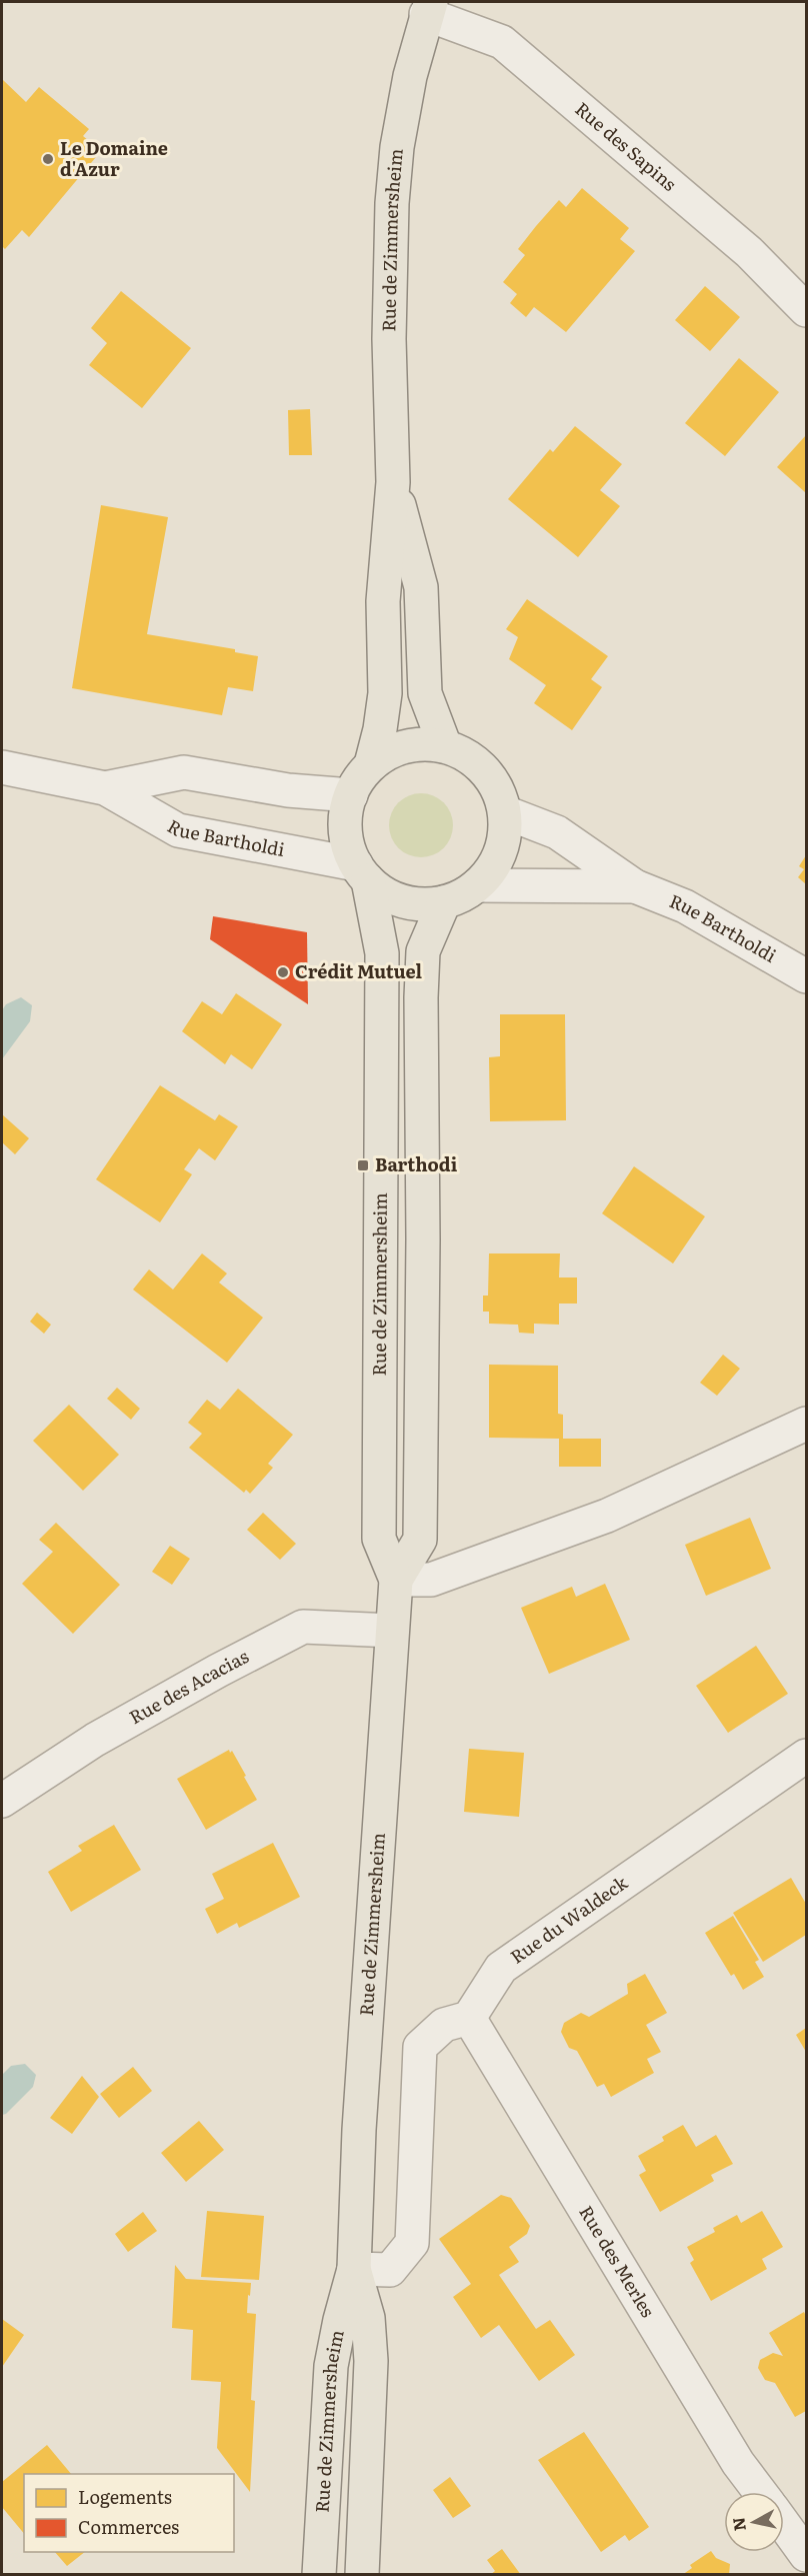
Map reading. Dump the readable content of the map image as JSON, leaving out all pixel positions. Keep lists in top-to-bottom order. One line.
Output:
{"streets":{"main road":["Rue de Zimmersheim"],"street":["Rue des Sapins","Rue Bartholdi","Rue des Acacias","Rue du Waldeck","Rue des Merles"]},"crossings":[["Rue des Sapins","Rue de Zimmersheim"],["Rue de Zimmersheim","Rue Bartholdi"],["Rue de Zimmersheim","Rue des Acacias"],["Rue du Waldeck","Rue des Merles"]],"places":{"other":["Le Domaine d'Azur","Crédit Mutuel"],"transit":["Barthodi"]},"legend":["Logements","Commerces"],"north":"left"}
